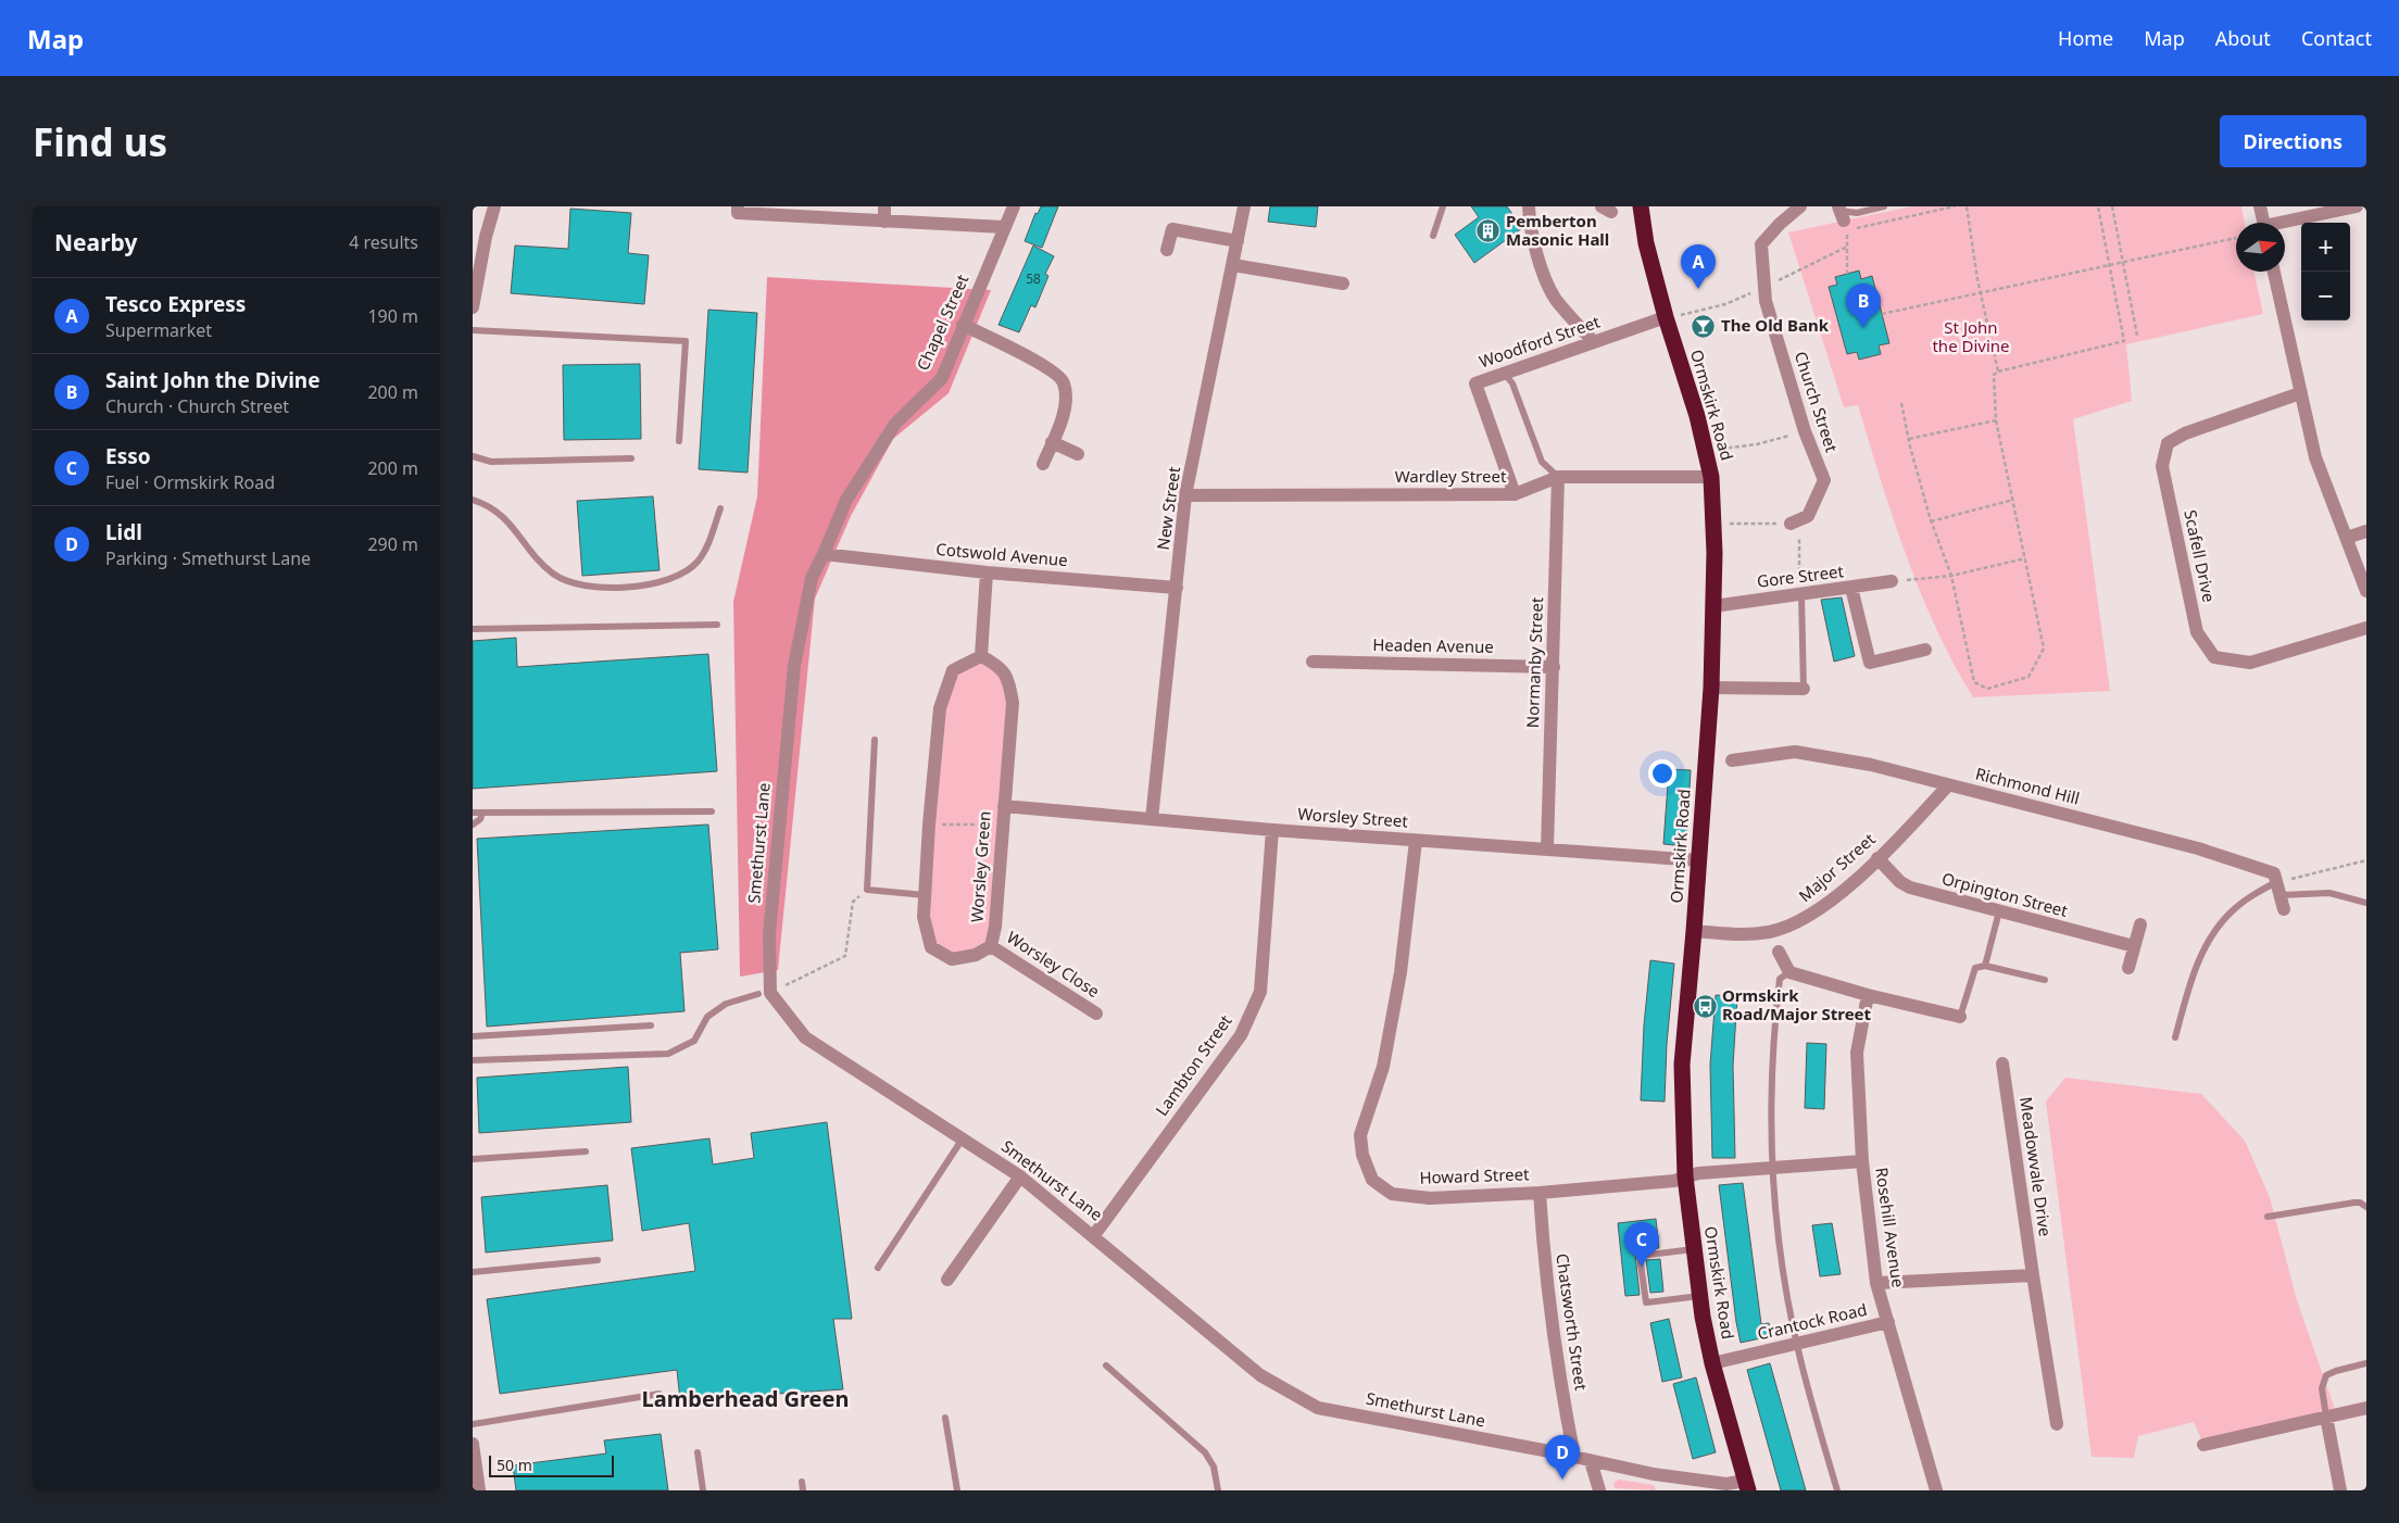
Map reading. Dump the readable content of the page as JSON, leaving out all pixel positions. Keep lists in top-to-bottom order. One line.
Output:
{"streets":{"highway":["Ormskirk Road"],"street":["Chapel Street","Woodford Street","Church Street","Wardley Street","New Street","Cotswold Avenue","Scafell Drive","Gore Street","Headen Avenue","Normanby Street","Richmond Hill","Worsley Street","Smethurst Lane","Worsley Green","Major Street","Orpington Street","Worsley Close","Lambton Street","Meadowvale Drive","Howard Street","Rosehill Avenue","Chatsworth Street","Crantock Road"]},"crossings":[["Chapel Street","Cotswold Avenue"],["Chapel Street","Smethurst Lane"],["Woodford Street","Ormskirk Road"],["Woodford Street","Wardley Street"],["Ormskirk Road","Wardley Street"],["Ormskirk Road","Gore Street"],["Ormskirk Road","Worsley Street"],["Ormskirk Road","Smethurst Lane"],["Ormskirk Road","Major Street"],["Ormskirk Road","Howard Street"],["Ormskirk Road","Crantock Road"],["Wardley Street","New Street"],["Wardley Street","Normanby Street"],["New Street","Cotswold Avenue"],["New Street","Worsley Street"],["Cotswold Avenue","Smethurst Lane"],["Headen Avenue","Normanby Street"],["Normanby Street","Worsley Street"],["Richmond Hill","Major Street"],["Worsley Street","Worsley Green"],["Worsley Street","Lambton Street"],["Worsley Street","Howard Street"],["Smethurst Lane","Lambton Street"],["Smethurst Lane","Chatsworth Street"],["Worsley Green","Worsley Close"],["Major Street","Orpington Street"],["Howard Street","Rosehill Avenue"],["Howard Street","Chatsworth Street"],["Rosehill Avenue","Crantock Road"]],"districts":["Lamberhead Green"],"parks":["St John the Divine"],"places":{"building":["Pemberton Masonic Hall"],"bar":["The Old Bank"],"bus stop":["Ormskirk Road/Major Street"]},"house_numbers":["58"],"scale_bar":"50 m","north":"right","page":{"header":"Map","nav":["Home","Map","About","Contact"],"buttons":"Directions","title":"Find us","heading":["Nearby","4 results"],"map_buttons":["+","−"],"pins":["A","B","C","D"],"list":[{"mark":"A","name":"Tesco Express","note":"Supermarket","value":"190 m"},{"mark":"B","name":"Saint John the Divine","note":"Church · Church Street","value":"200 m"},{"mark":"C","name":"Esso","note":"Fuel · Ormskirk Road","value":"200 m"},{"mark":"D","name":"Lidl","note":"Parking · Smethurst Lane","value":"290 m"}],"scale":"50 m"}}
